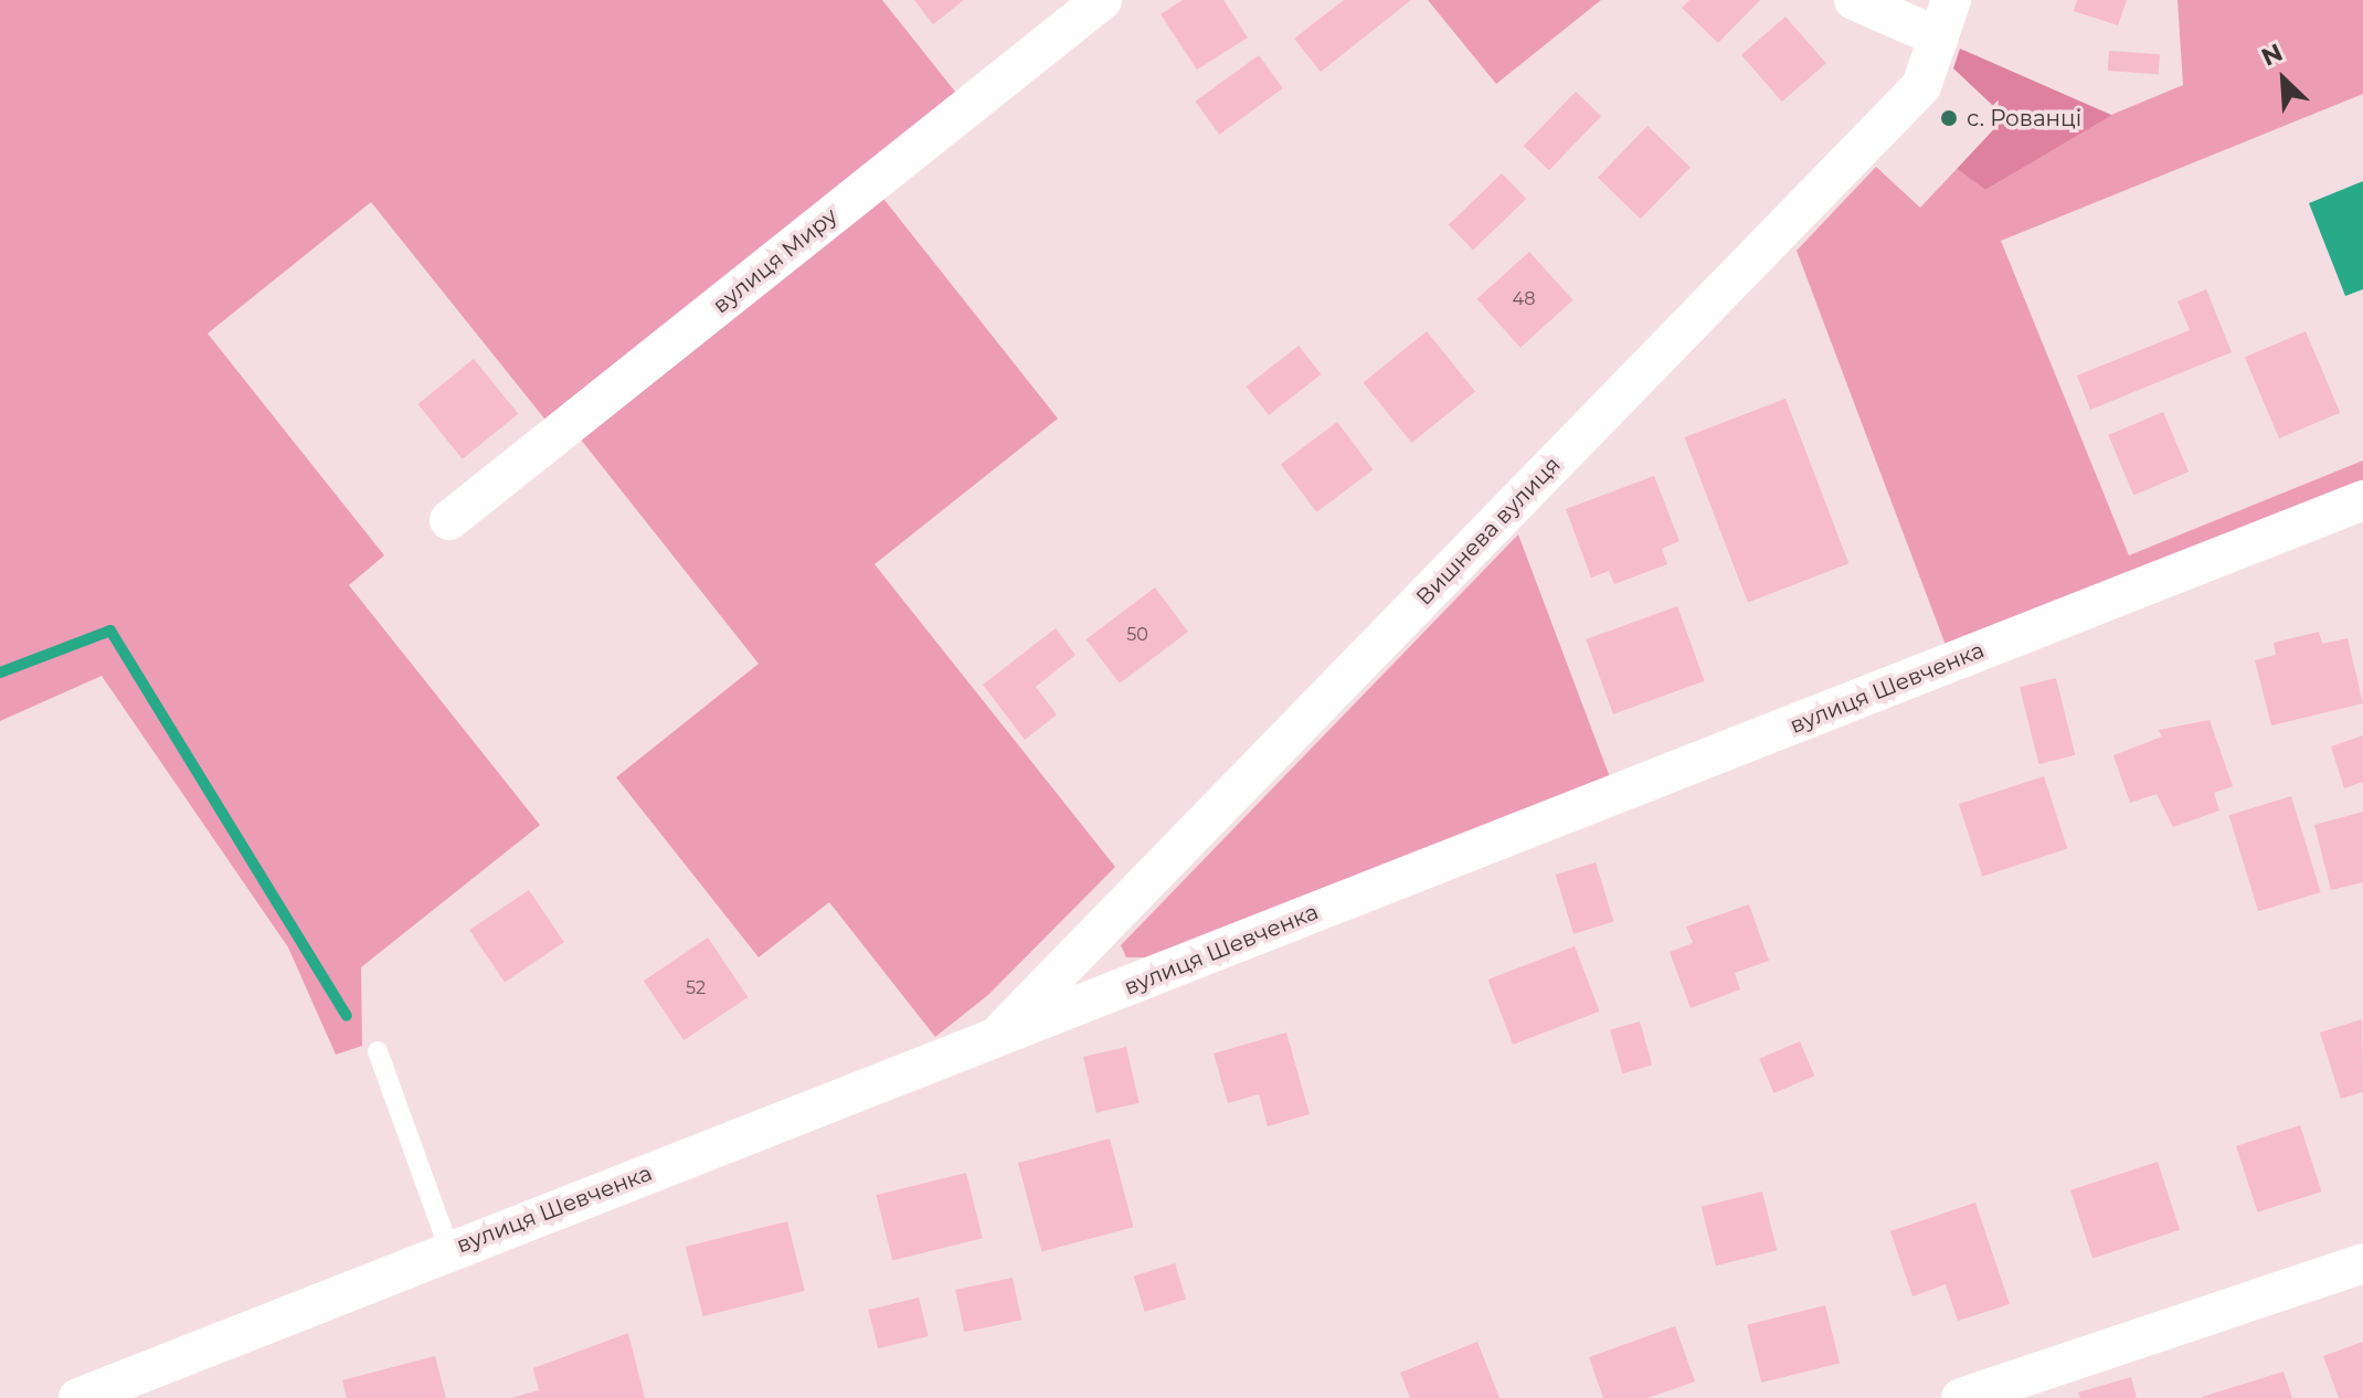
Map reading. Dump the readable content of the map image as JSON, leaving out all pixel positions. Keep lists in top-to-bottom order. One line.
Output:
{"streets":{"street":["вулиця Миру","Вишнева вулиця","вулиця Шевченка"]},"crossings":[["Вишнева вулиця","вулиця Шевченка"]],"places":["с. Рованці"],"house_numbers":["48","50","52"],"north":"top left"}
